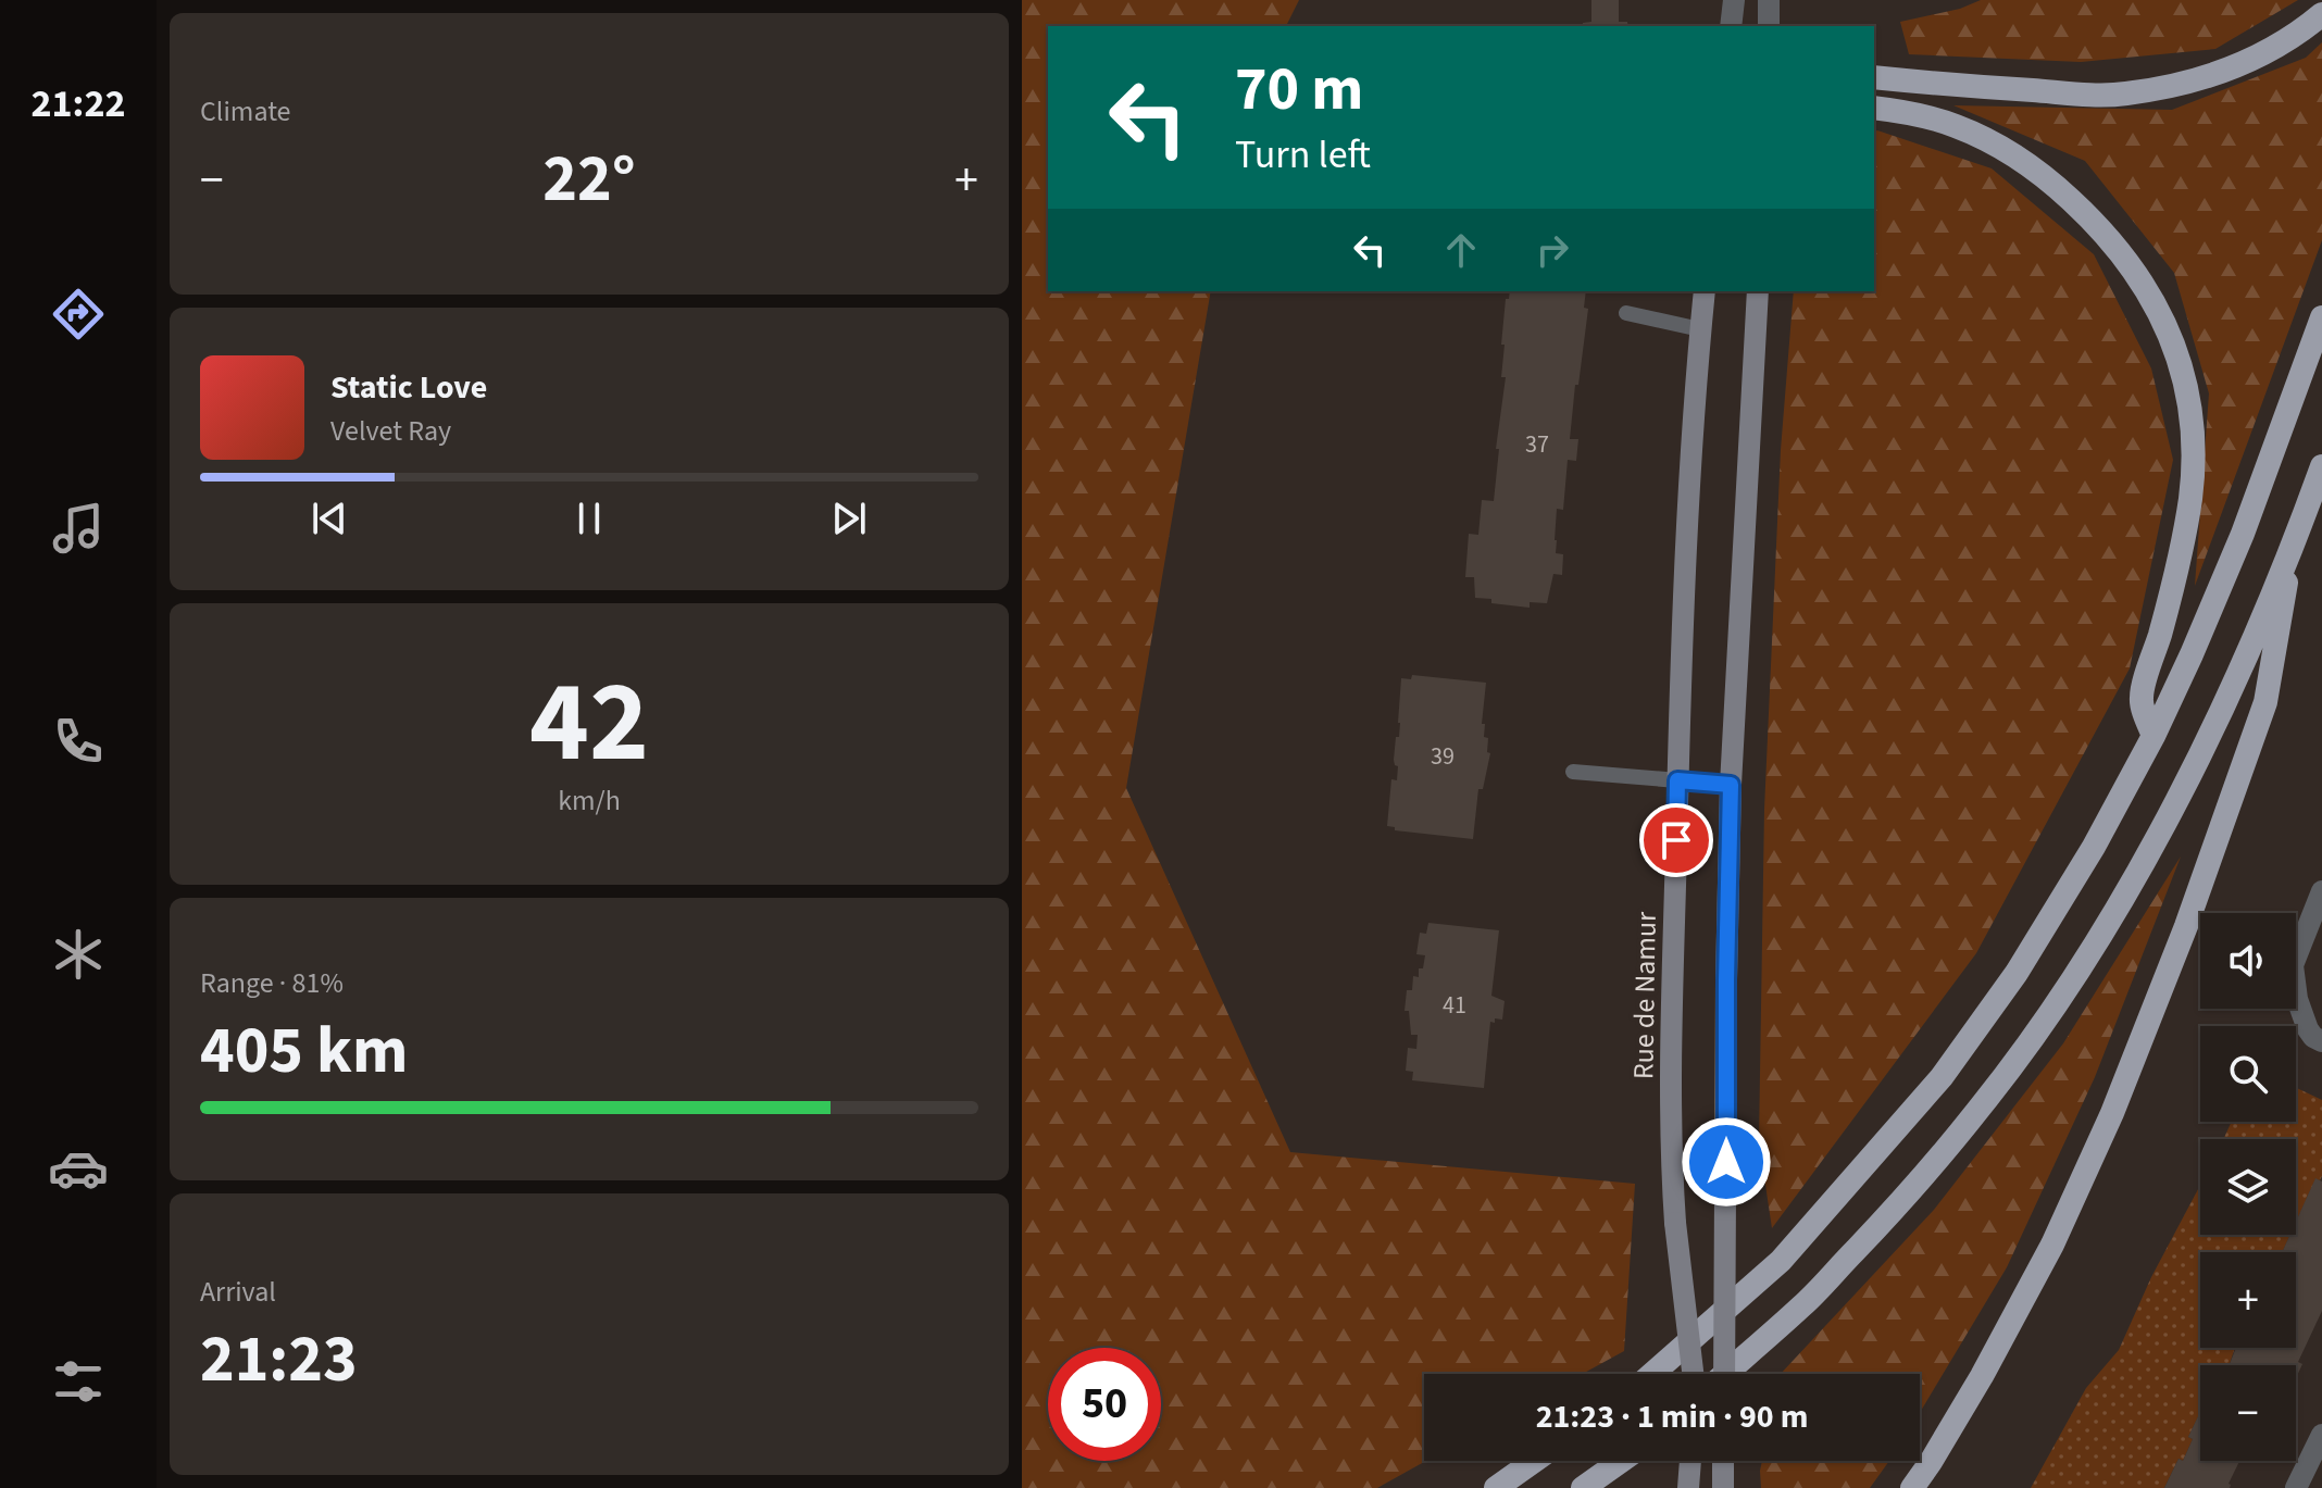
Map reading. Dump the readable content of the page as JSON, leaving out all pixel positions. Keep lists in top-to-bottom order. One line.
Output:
{"streets":{"main road":["Rue de Namur"]},"house_numbers":["37","39","41"],"page":{"tabs":"21:22","tile":["Climate",["42","km/h"],["Range · 81%","405 km"],["Arrival","21:23"]],"turn":["70 m","Turn left"],"heat":["−","22°","+"],"song":["Static Love","Velvet Ray"],"map_buttons":["+","−"],"limit":"50","trip":"21:23 · 1 min · 90 m"}}
